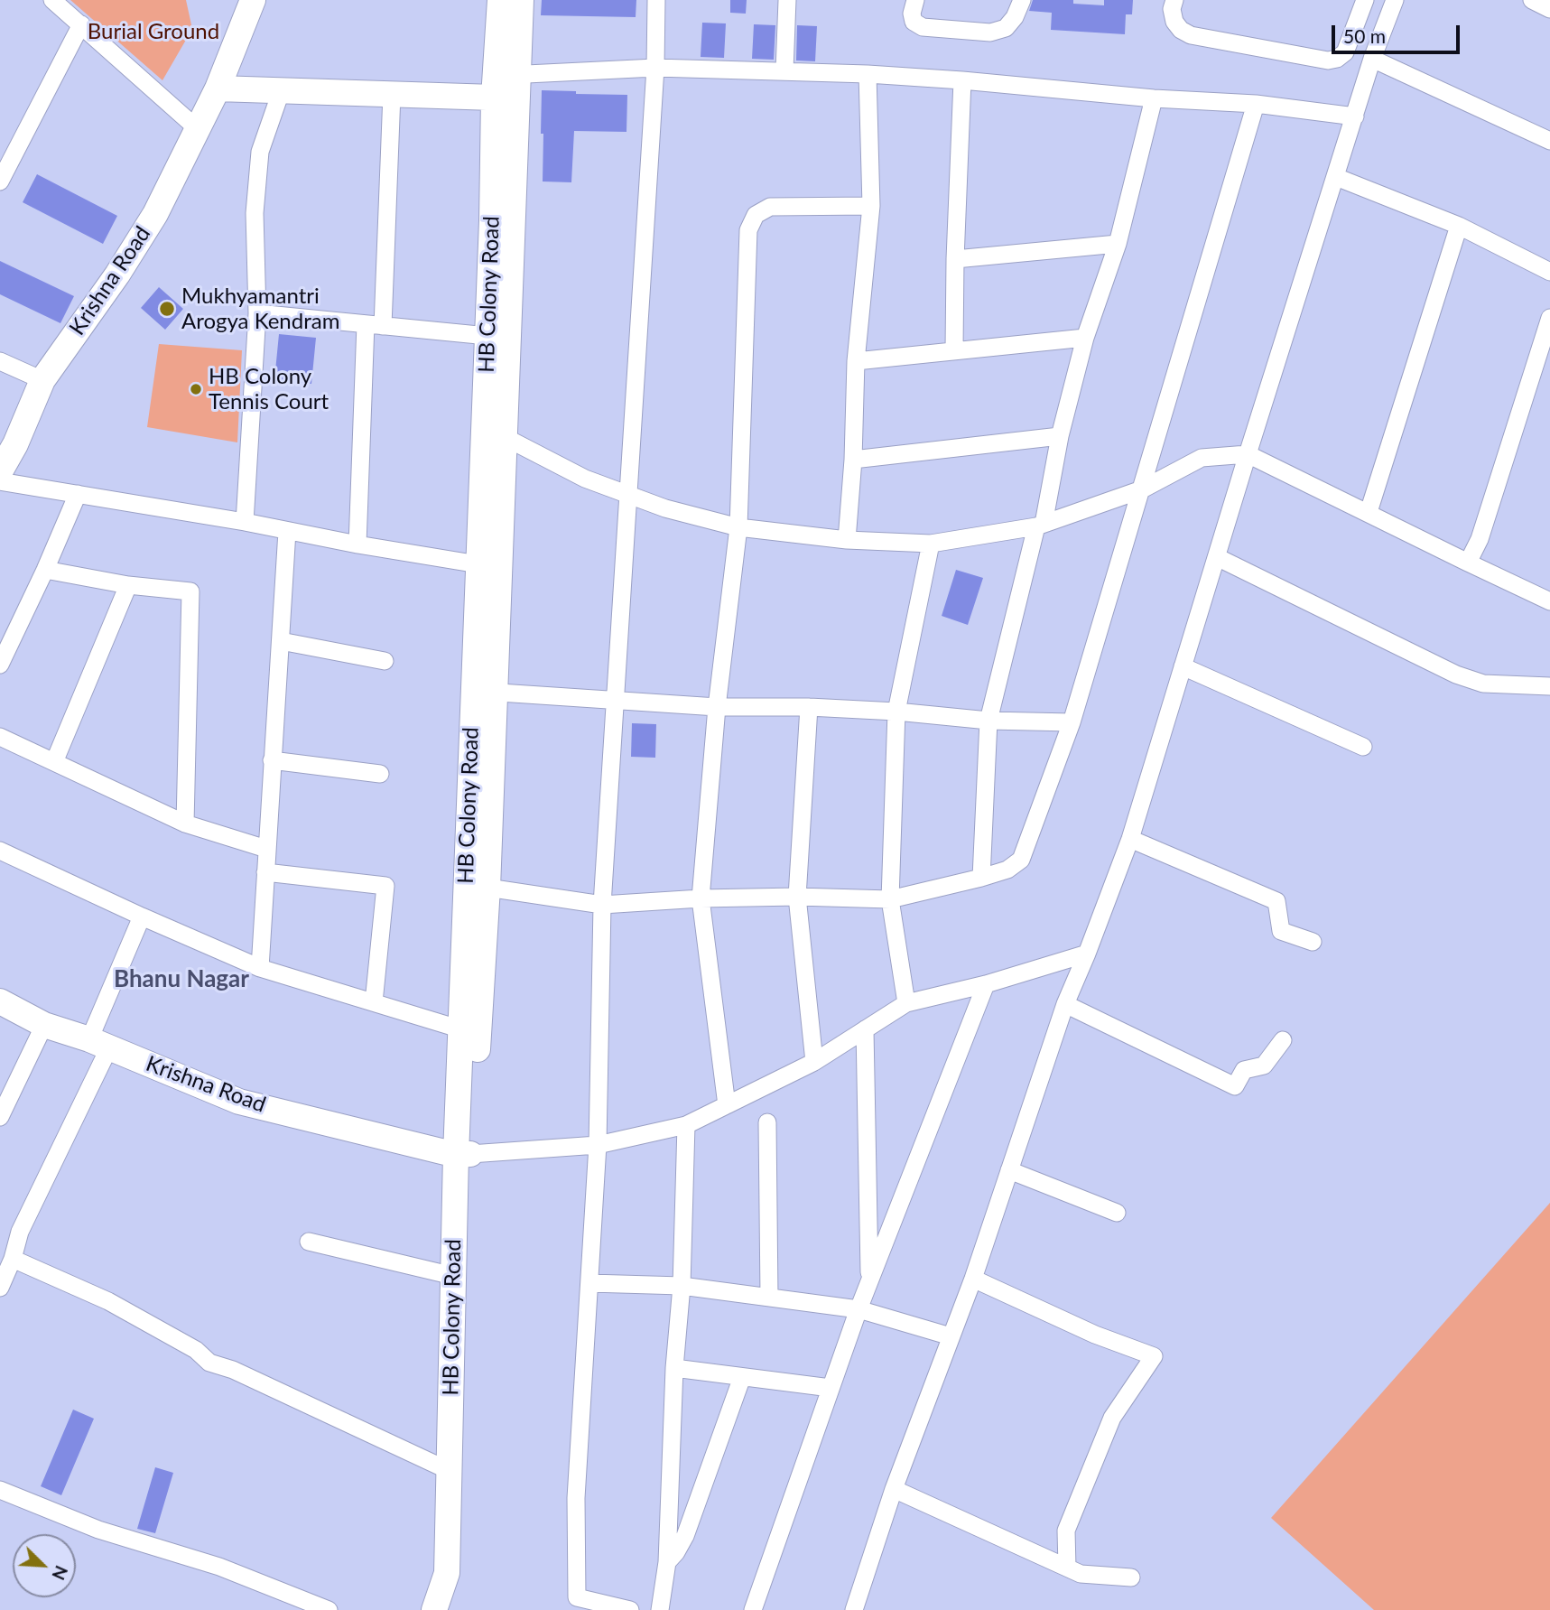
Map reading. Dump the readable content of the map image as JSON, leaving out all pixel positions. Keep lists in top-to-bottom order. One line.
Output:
{"streets":{"street":["Krishna Road","HB Colony Road"]},"crossings":[["Krishna Road","HB Colony Road"]],"districts":["Bhanu Nagar"],"parks":["Burial Ground"],"places":["Mukhyamantri Arogya Kendram","HB Colony Tennis Court"],"scale_bar":"50 m","north":"bottom right"}
